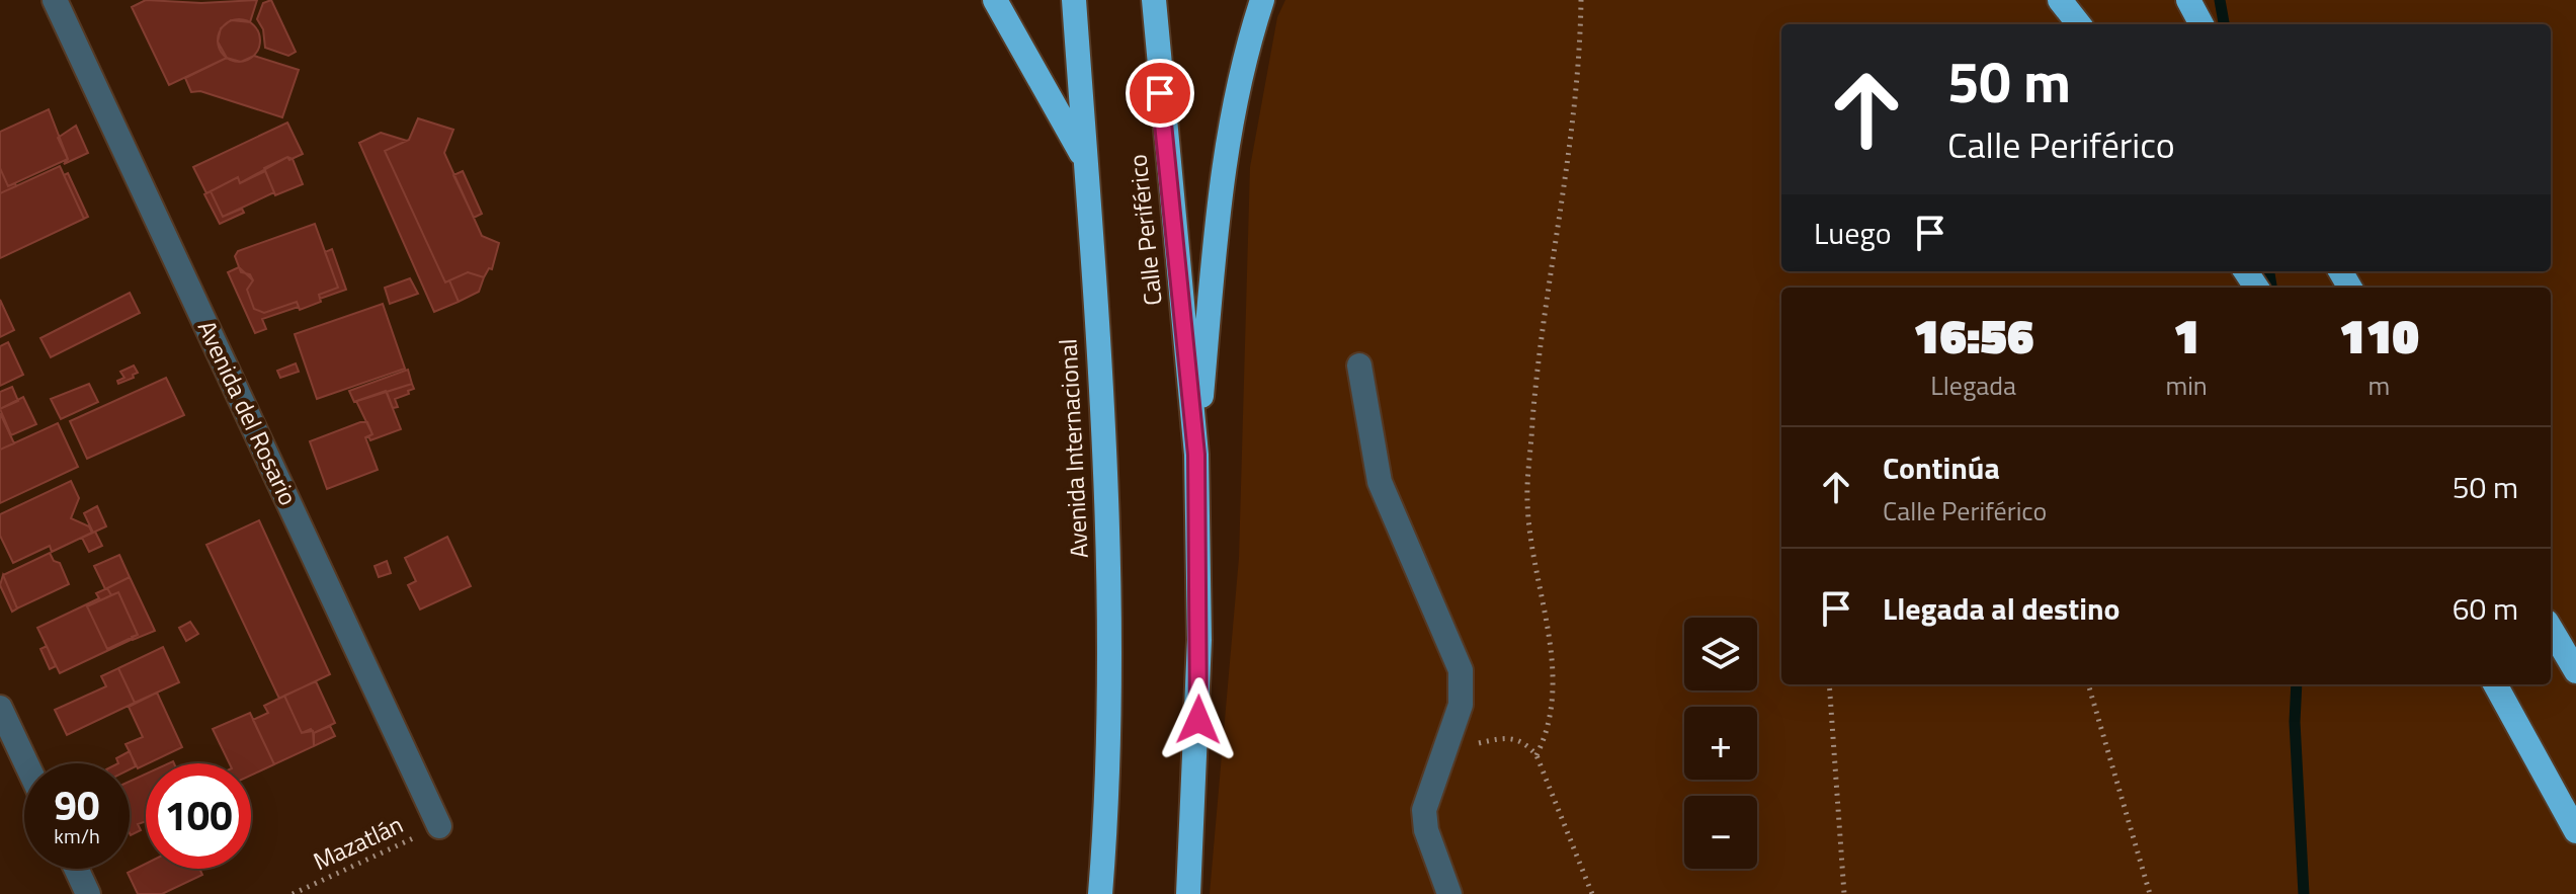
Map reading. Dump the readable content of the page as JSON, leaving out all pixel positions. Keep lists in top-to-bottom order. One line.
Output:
{"streets":{"highway":["Calle Periférico","Avenida Internacional"],"street":["Avenida del Rosario"],"path":["Mazatlán"]},"crossings":[["Avenida del Rosario","Mazatlán"]],"page":{"turn":["50 m","Calle Periférico"],"then":"Luego","eta":["16:56","Llegada","1","min","110","m"],"list":[{"name":"Continúa","note":"Calle Periférico","value":"50 m"},{"name":"Llegada al destino","value":"60 m"}],"map_buttons":["+","−"],"speed":"90 km/h","limit":"100"}}
